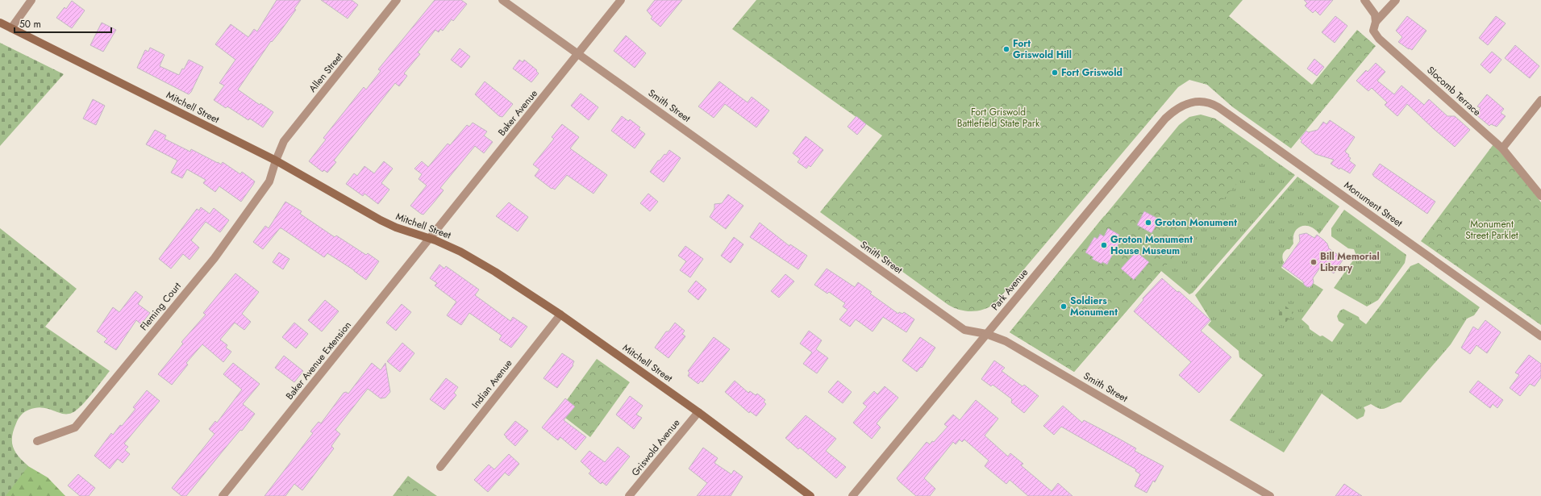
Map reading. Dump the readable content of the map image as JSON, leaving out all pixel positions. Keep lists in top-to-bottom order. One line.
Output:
{"streets":{"main road":["Mitchell Street"],"street":["Allen Street","Slocomb Terrace","Smith Street","Baker Avenue","Monument Street","Park Avenue","Fleming Court","Baker Avenue Extension","Indian Avenue","Griswold Avenue"]},"crossings":[["Allen Street","Mitchell Street"],["Allen Street","Fleming Court"],["Smith Street","Baker Avenue"],["Smith Street","Park Avenue"],["Mitchell Street","Baker Avenue"],["Mitchell Street","Fleming Court"],["Mitchell Street","Baker Avenue Extension"],["Mitchell Street","Indian Avenue"],["Mitchell Street","Griswold Avenue"],["Baker Avenue","Baker Avenue Extension"],["Monument Street","Park Avenue"]],"parks":["Fort Griswold Battlefield State Park","Monument Street Parklet"],"places":["Fort Griswold Hill","Fort Griswold","Groton Monument","Groton Monument House Museum","Bill Memorial Library","Soldiers Monument"],"scale_bar":"50 m"}
